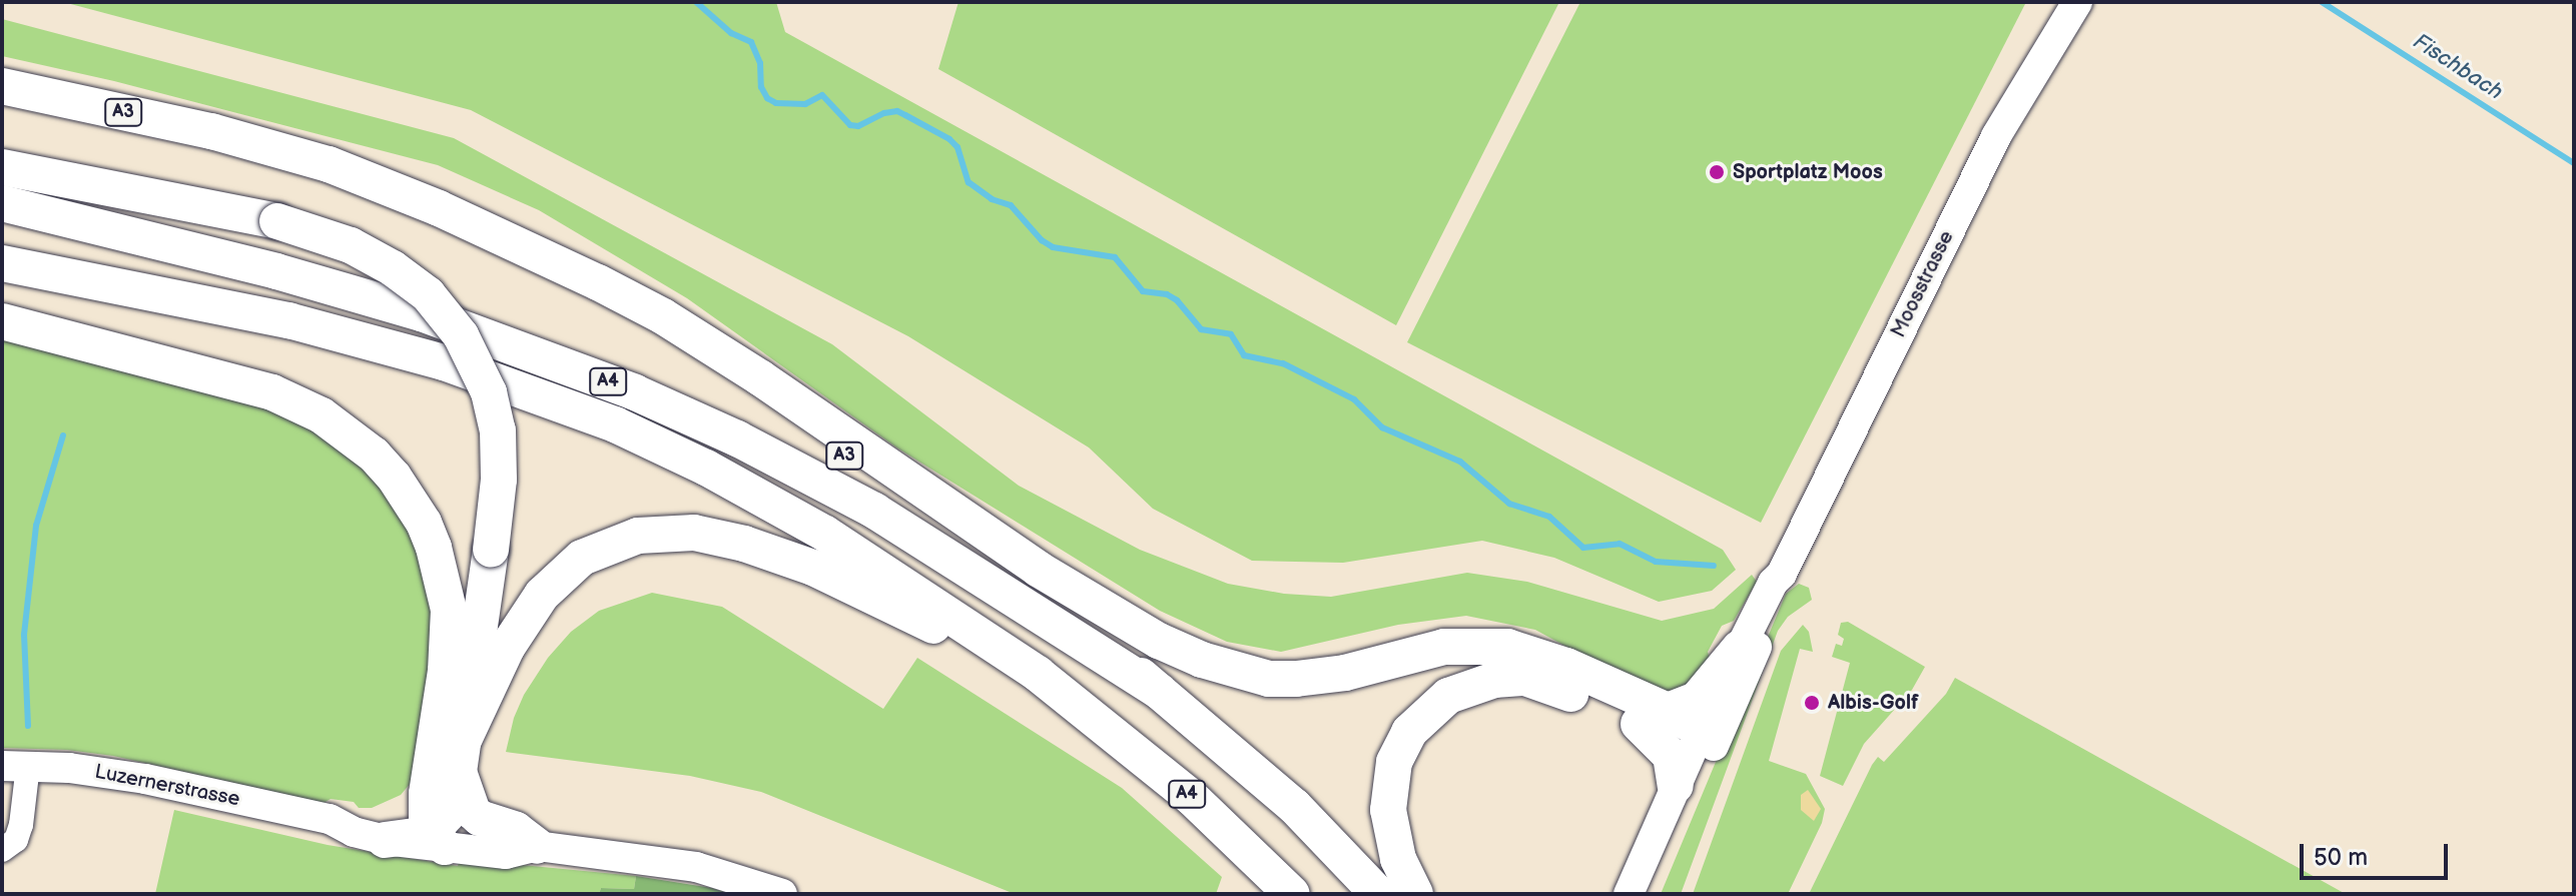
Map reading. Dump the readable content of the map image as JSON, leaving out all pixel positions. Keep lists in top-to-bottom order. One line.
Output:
{"streets":{"highway":["A3","A4"],"main road":["Moosstrasse","Luzernerstrasse"]},"crossings":[["A3","A4"]],"water":["Fischbach"],"places":["Sportplatz Moos","Albis-Golf"],"scale_bar":"50 m"}
